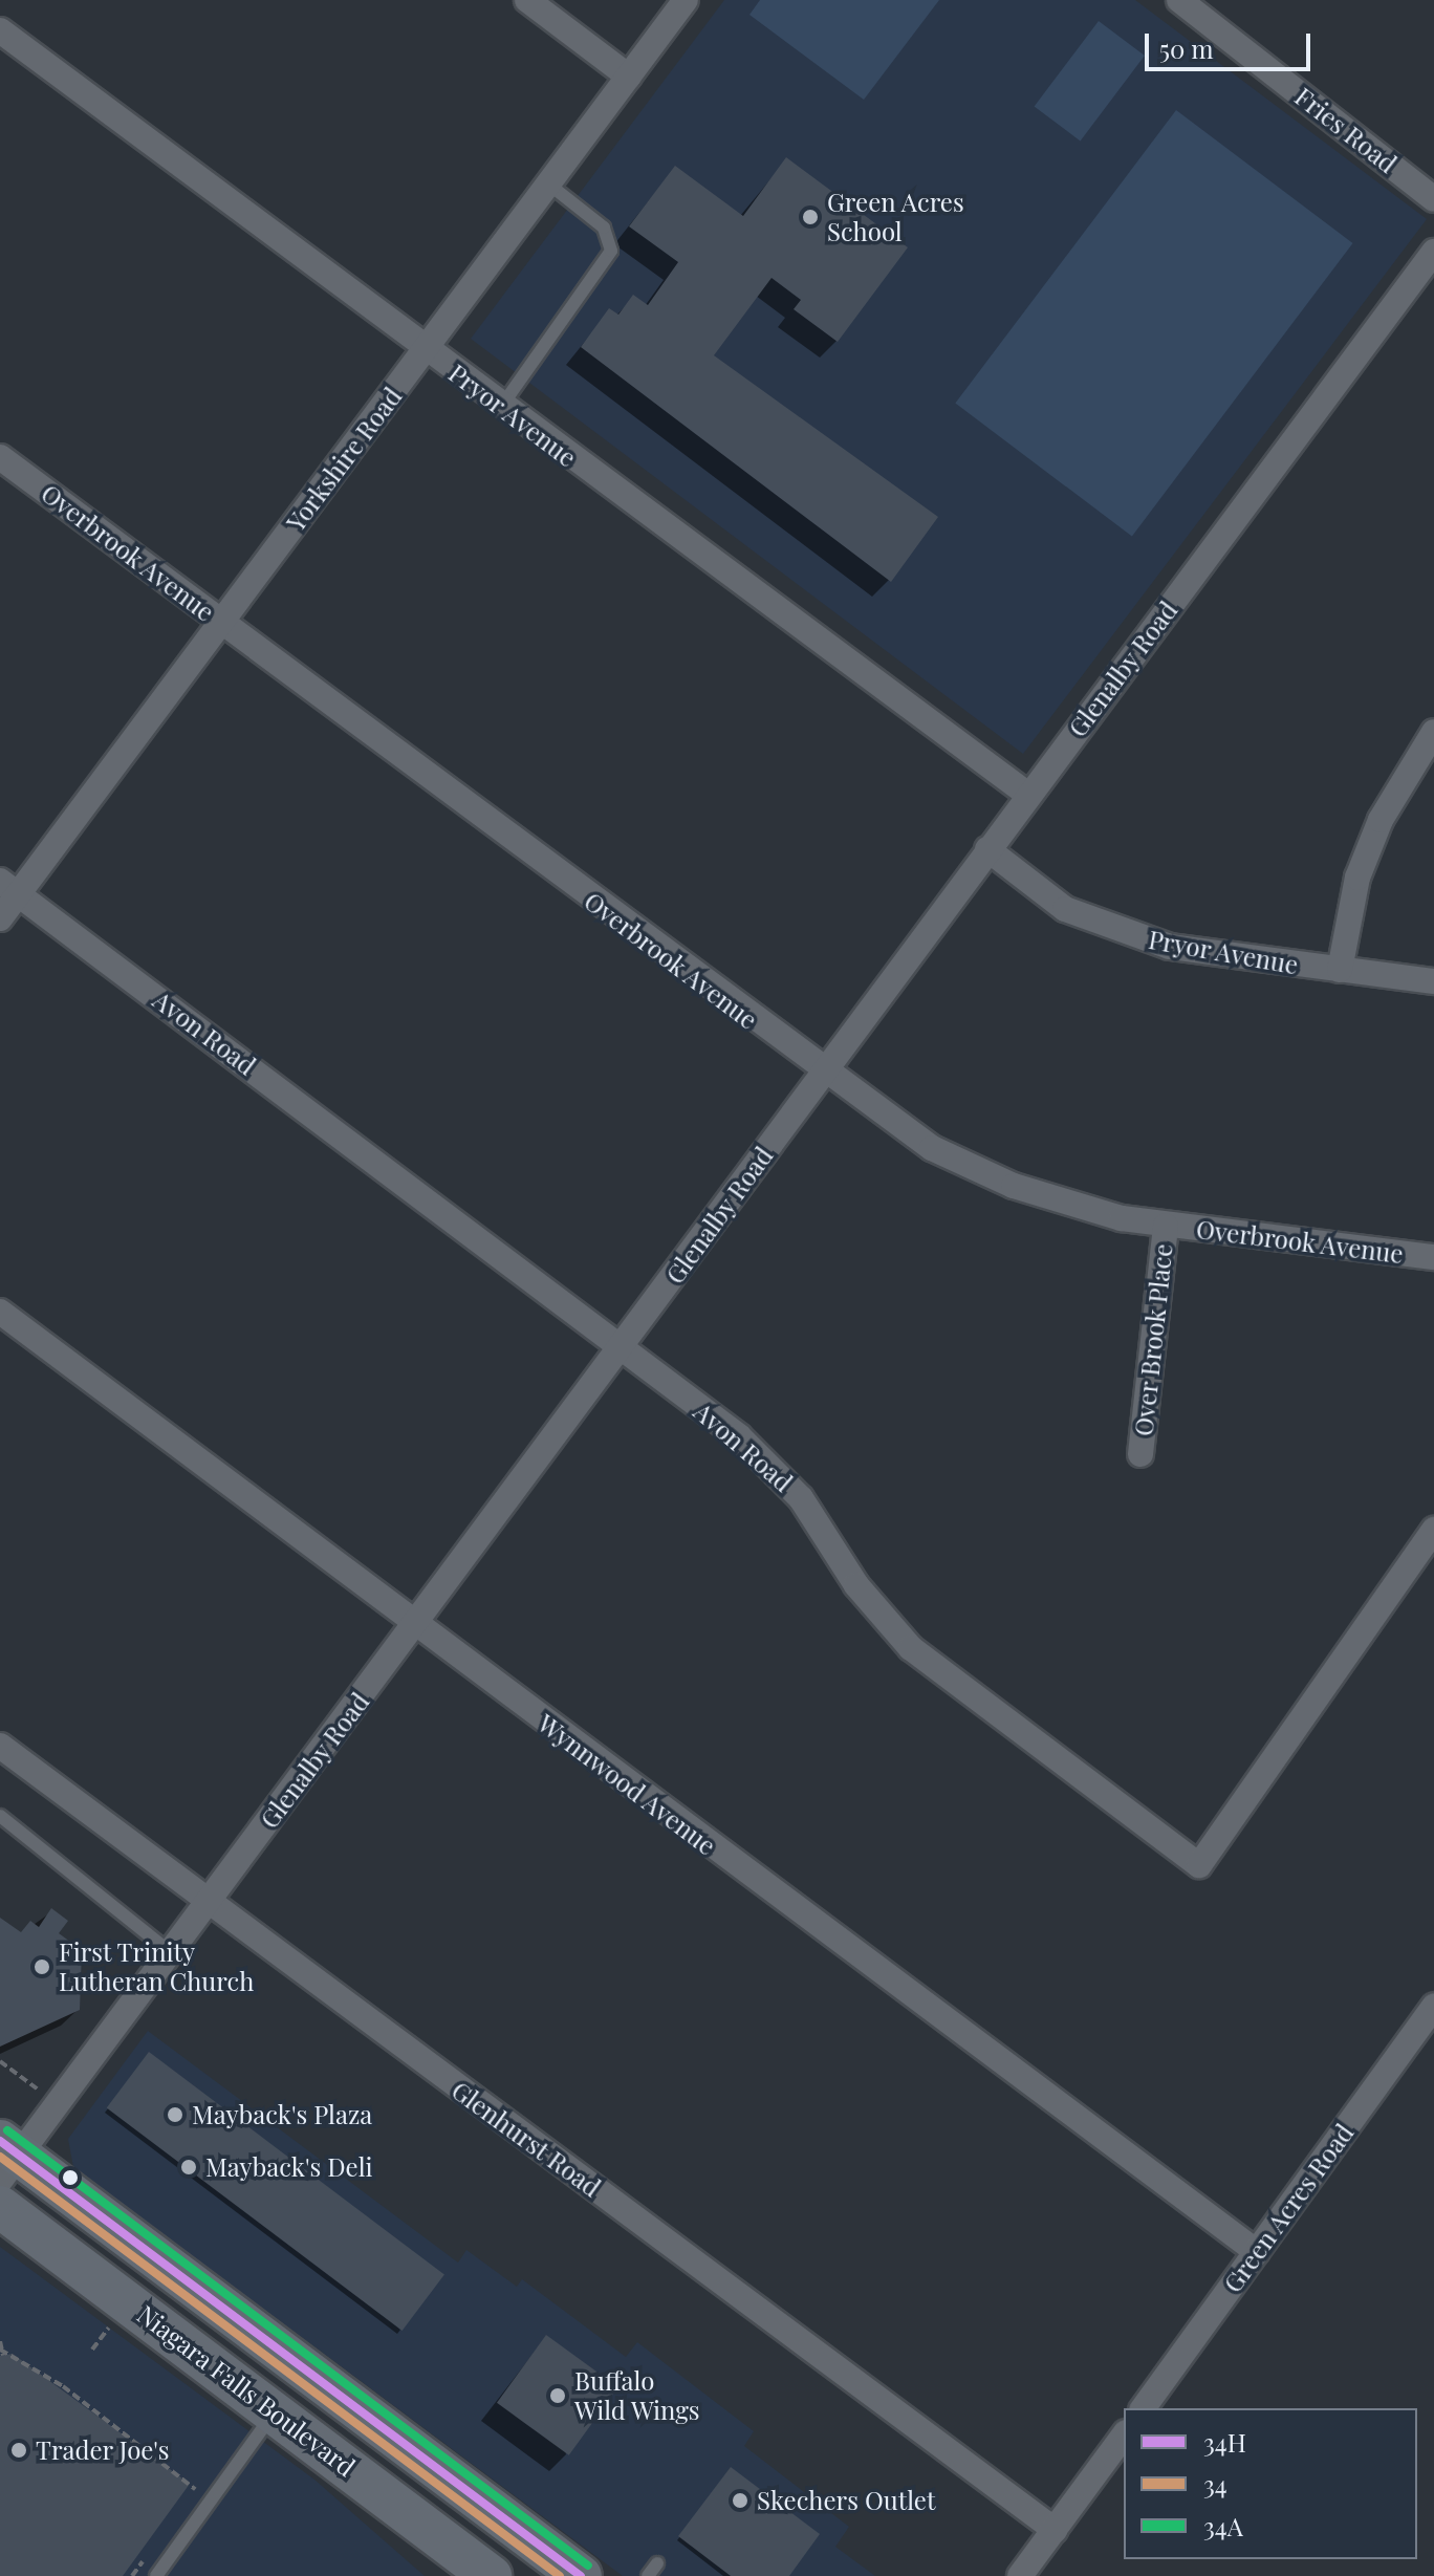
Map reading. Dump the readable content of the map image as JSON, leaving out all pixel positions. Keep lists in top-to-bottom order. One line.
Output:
{"streets":{"main road":["Niagara Falls Boulevard"],"street":["Fries Road","Pryor Avenue","Yorkshire Road","Overbrook Avenue","Glenalby Road","Avon Road","Over Brook Place","Wynnwood Avenue","Glenhurst Road","Green Acres Road"]},"crossings":[["Pryor Avenue","Yorkshire Road"],["Pryor Avenue","Glenalby Road"],["Yorkshire Road","Overbrook Avenue"],["Yorkshire Road","Avon Road"],["Overbrook Avenue","Glenalby Road"],["Overbrook Avenue","Over Brook Place"],["Glenalby Road","Avon Road"],["Glenalby Road","Wynnwood Avenue"],["Glenalby Road","Glenhurst Road"],["Glenalby Road","Niagara Falls Boulevard"],["Wynnwood Avenue","Green Acres Road"]],"places":["Green Acres School","First Trinity Lutheran Church","Mayback's Plaza","Mayback's Deli","Buffalo Wild Wings","Trader Joe's","Skechers Outlet"],"lines":["transit line 34A","transit line 34H","transit line 34"],"legend":["34H","34","34A"],"scale_bar":"50 m"}
